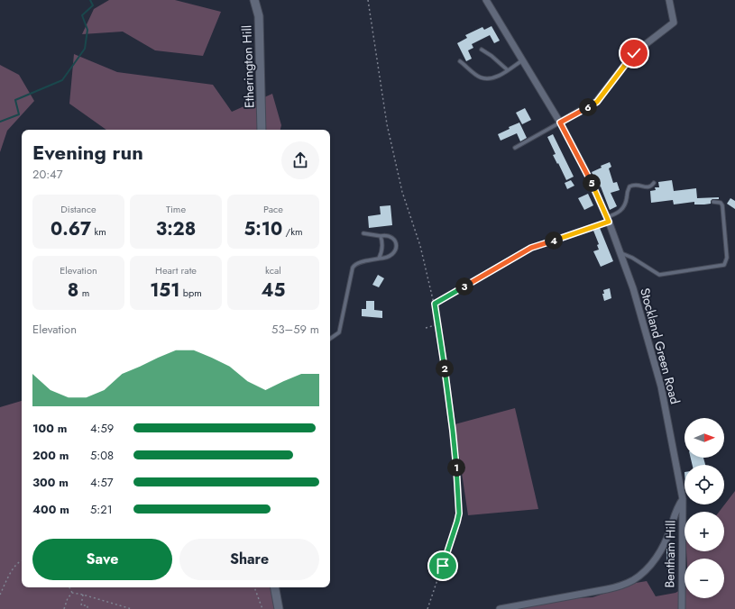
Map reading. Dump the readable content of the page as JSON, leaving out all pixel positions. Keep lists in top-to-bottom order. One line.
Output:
{"streets":{"street":["Etherington Hill","Stockland Green Road","Bentham Hill"]},"crossings":[["Stockland Green Road","Bentham Hill"]],"north":"right","page":{"pins":["6","5","4","3","2","1"],"heading":["Evening run","20:47"],"stats":[["Distance","0.67 km"],["Time","3:28"],["Pace","5:10 /km"],["Elevation","8 m"],["Heart rate","151 bpm"],["kcal","45"]],"chart":["Elevation","53–59 m"],"list":[{"name":"100 m","note":"4:59"},{"name":"200 m","note":"5:08"},{"name":"300 m","note":"4:57"},{"name":"400 m","note":"5:21"}],"map_buttons":["+","−"],"buttons":["Save","Share"]}}
